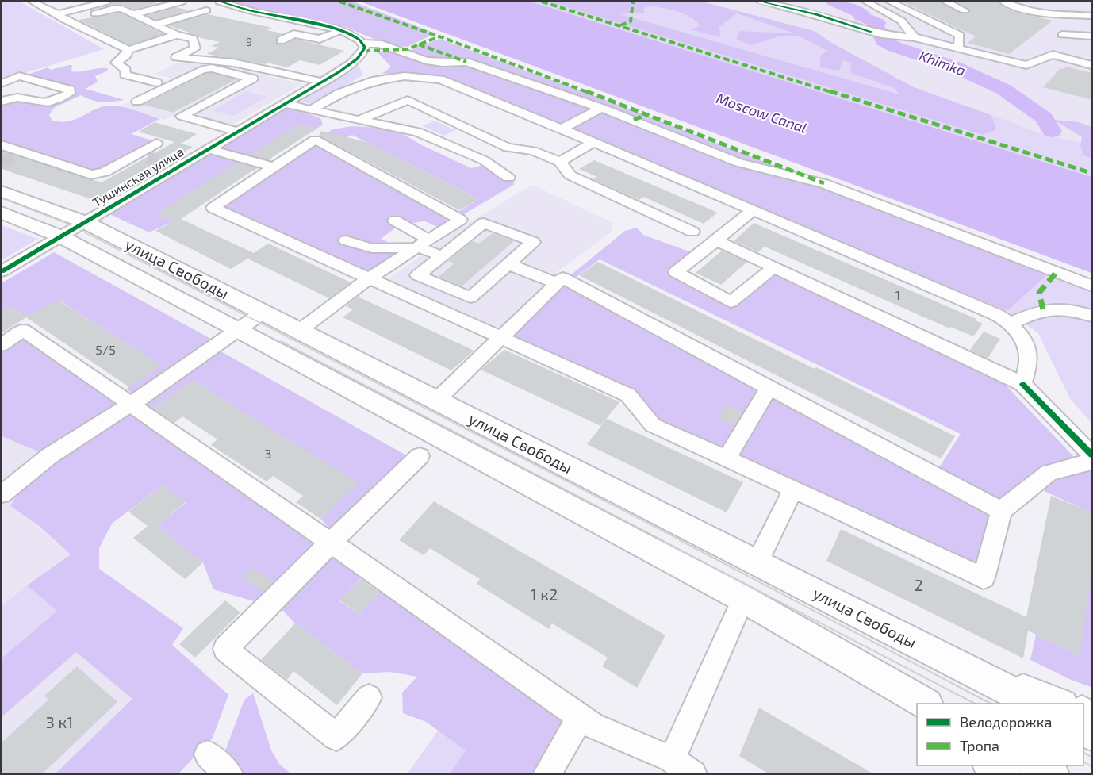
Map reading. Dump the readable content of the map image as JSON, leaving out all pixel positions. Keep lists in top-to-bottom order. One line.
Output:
{"streets":{"main road":["улица Свободы"],"street":["Тушинская улица"]},"crossings":[["Тушинская улица","улица Свободы"]],"water":["Khimka","Moscow Canal"],"house_numbers":["9","1","5/5","3","2","1 к2","3 к1"],"legend":["Велодорожка","Тропа"]}
